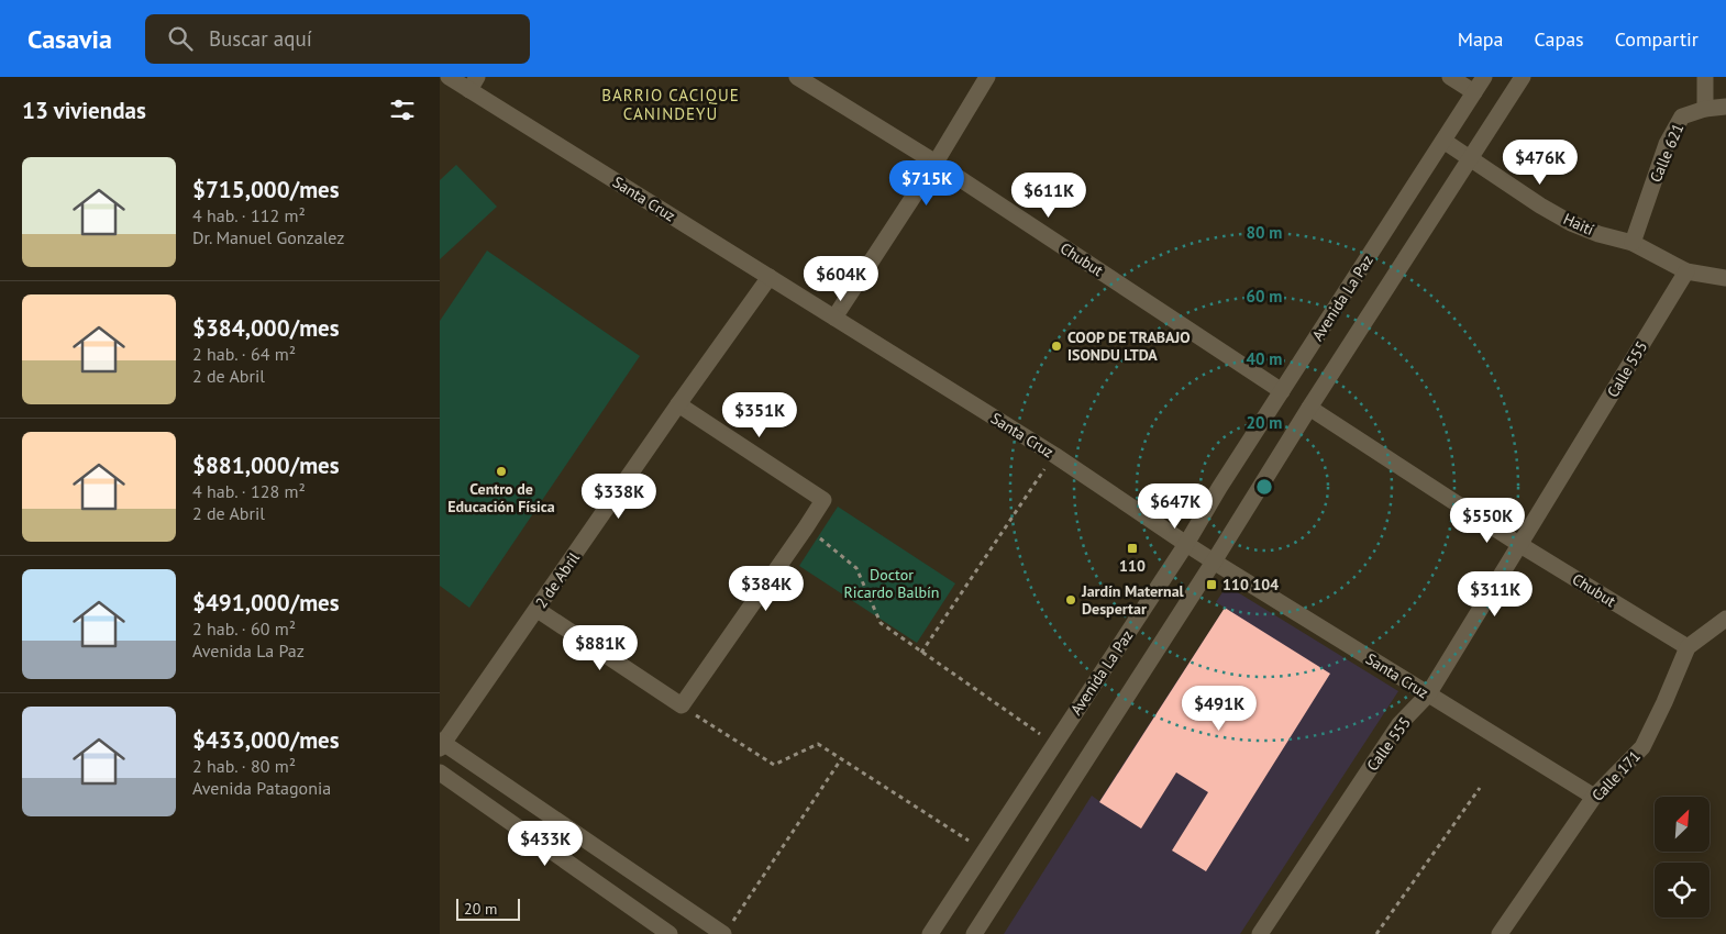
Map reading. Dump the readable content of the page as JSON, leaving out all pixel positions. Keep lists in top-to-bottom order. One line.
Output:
{"streets":{"street":["Calle 621","Santa Cruz","Haití","Chubut","Avenida La Paz","Calle 555","2 de Abril","Calle 171"]},"crossings":[["Calle 621","Haití"],["Santa Cruz","Avenida La Paz"],["Santa Cruz","Calle 555"],["Santa Cruz","2 de Abril"],["Santa Cruz","Calle 171"],["Haití","Avenida La Paz"],["Haití","Calle 555"],["Chubut","Avenida La Paz"],["Chubut","Calle 555"],["Chubut","Calle 171"]],"districts":["BARRIO CACIQUE CANINDEYU"],"parks":["Doctor Ricardo Balbín"],"places":{"other":["COOP DE TRABAJO ISONDU LTDA","Centro de Educación Física","Jardín Maternal Despertar"],"transit":["110","110 104"]},"scale_bar":"20 m","north":"top right","page":{"header":"Casavia","search":"Buscar aquí","nav":["Mapa","Capas","Compartir"],"heading":"13 viviendas","price":["$476K","$715K","$611K","$604K","$351K","$338K","$647K","$550K","$384K","$311K","$881K","$491K","$433K"],"list":[{"name":"$715,000/mes","note":"4 hab. · 112 m² · Dr. Manuel Gonzalez"},{"name":"$384,000/mes","note":"2 hab. · 64 m² · 2 de Abril"},{"name":"$881,000/mes","note":"4 hab. · 128 m² · 2 de Abril"},{"name":"$491,000/mes","note":"2 hab. · 60 m² · Avenida La Paz"},{"name":"$433,000/mes","note":"2 hab. · 80 m² · Avenida Patagonia"}],"scale":"20 m"},"rings":["80 m","60 m","40 m","20 m"]}
